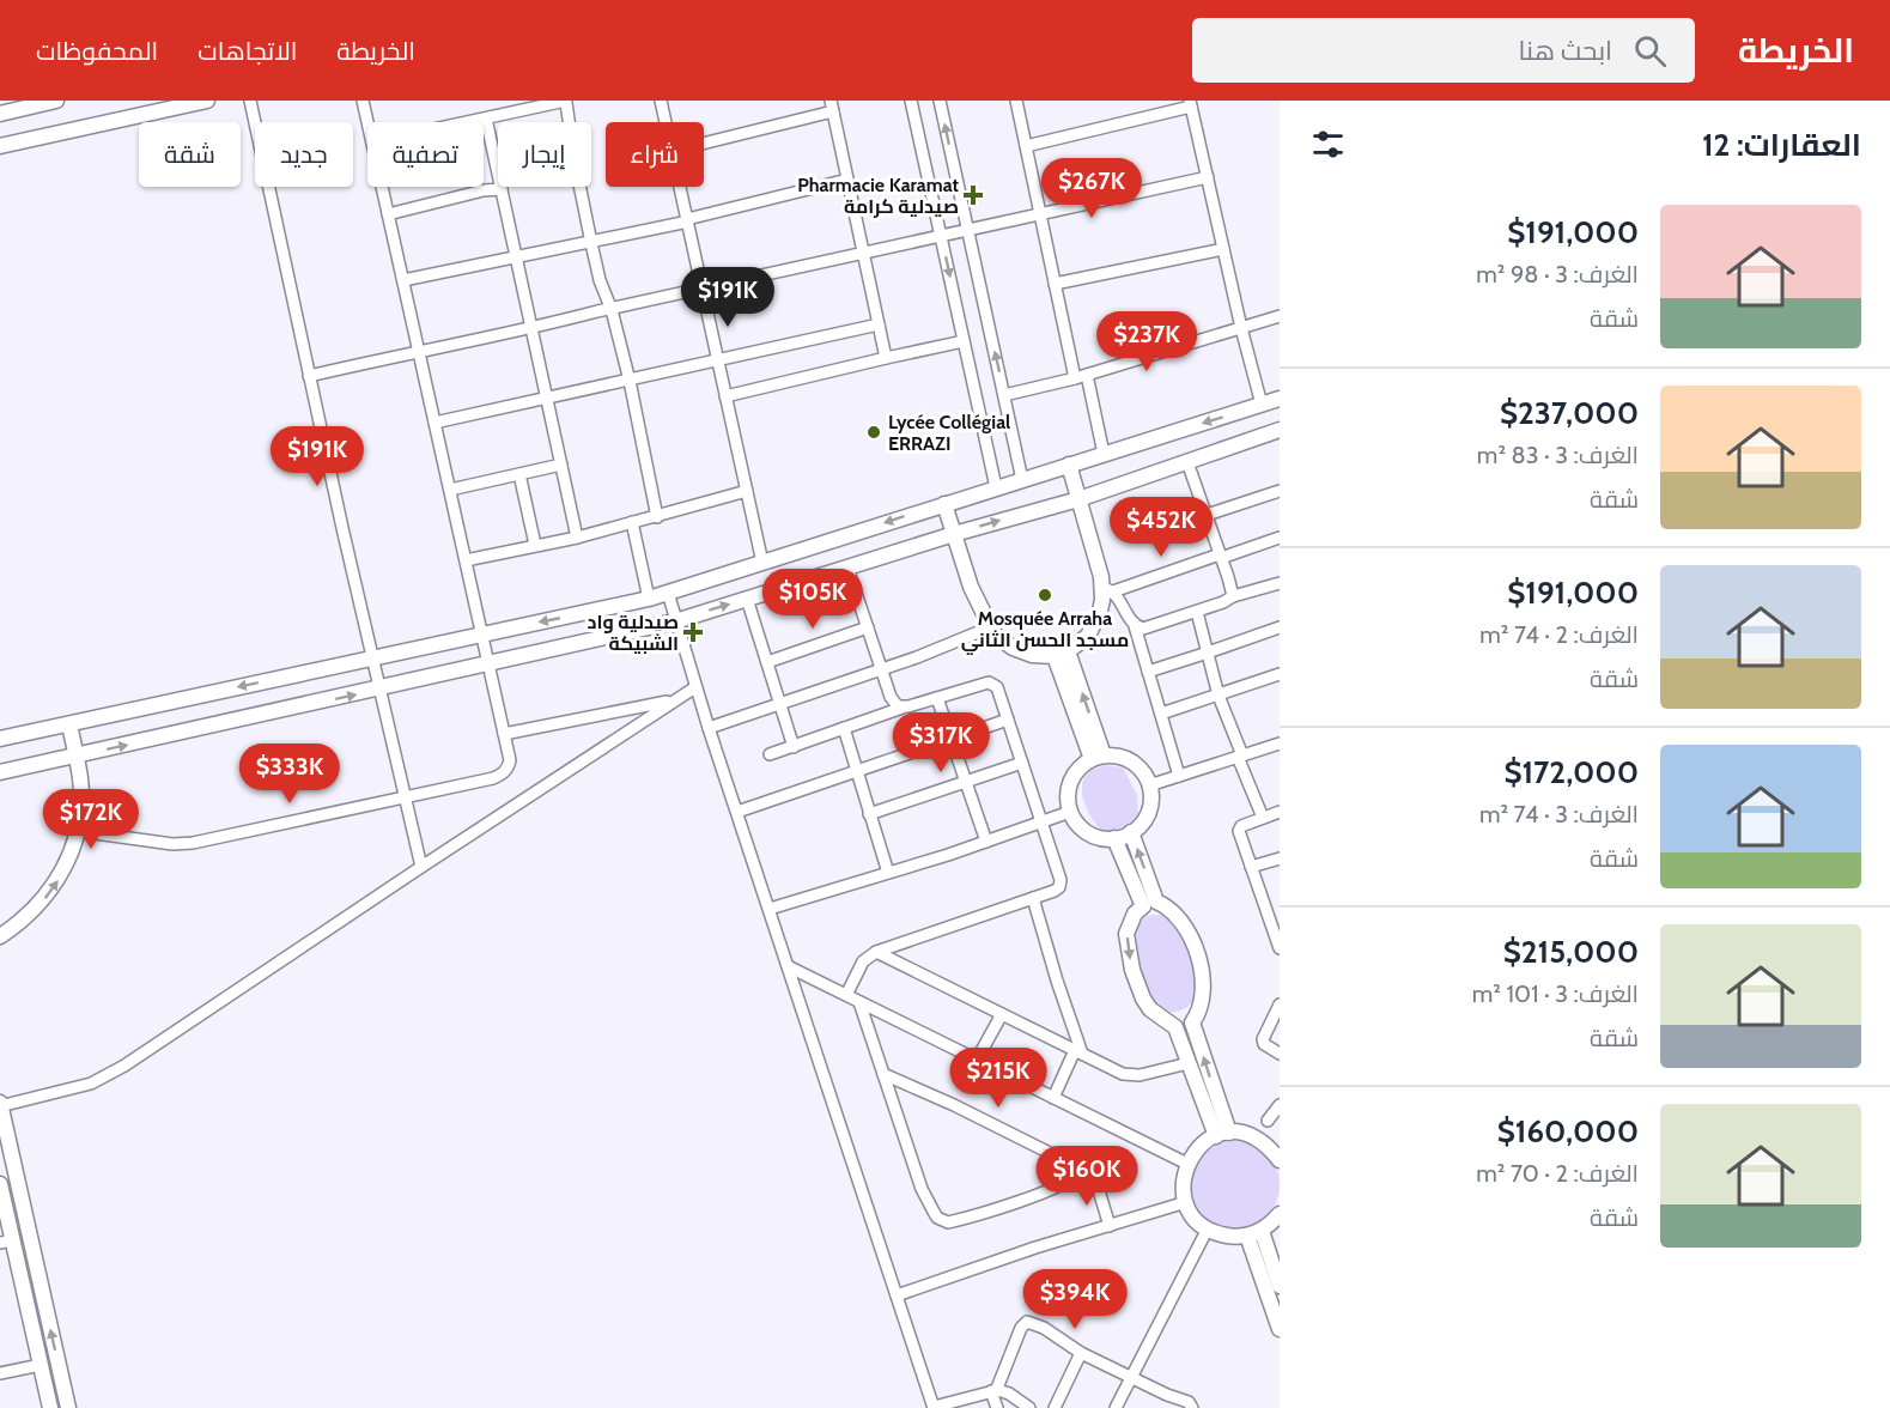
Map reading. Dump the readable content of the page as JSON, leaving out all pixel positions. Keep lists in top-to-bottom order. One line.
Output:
{"places":{"health":["Pharmacie Karamat صيدلية كرامة","صيدلية واد الشبيكة"],"other":["Lycée Collégial ERRAZI","Mosquée Arraha مسجد الحسن الثاني"]},"page":{"header":"الخريطة","search":"ابحث هنا","nav":["الخريطة","الاتجاهات","المحفوظات"],"heading":"العقارات: 12","chip":["شراء","إيجار","تصفية","جديد","شقة"],"price":["$267K","$191K","$237K","$191K","$452K","$105K","$317K","$333K","$172K","$215K","$160K","$394K"],"list":[{"name":"$191,000","note":"الغرف: 3 · 98 m² · شقة"},{"name":"$237,000","note":"الغرف: 3 · 83 m² · شقة"},{"name":"$191,000","note":"الغرف: 2 · 74 m² · شقة"},{"name":"$172,000","note":"الغرف: 3 · 74 m² · شقة"},{"name":"$215,000","note":"الغرف: 3 · 101 m² · شقة"},{"name":"$160,000","note":"الغرف: 2 · 70 m² · شقة"}]}}
